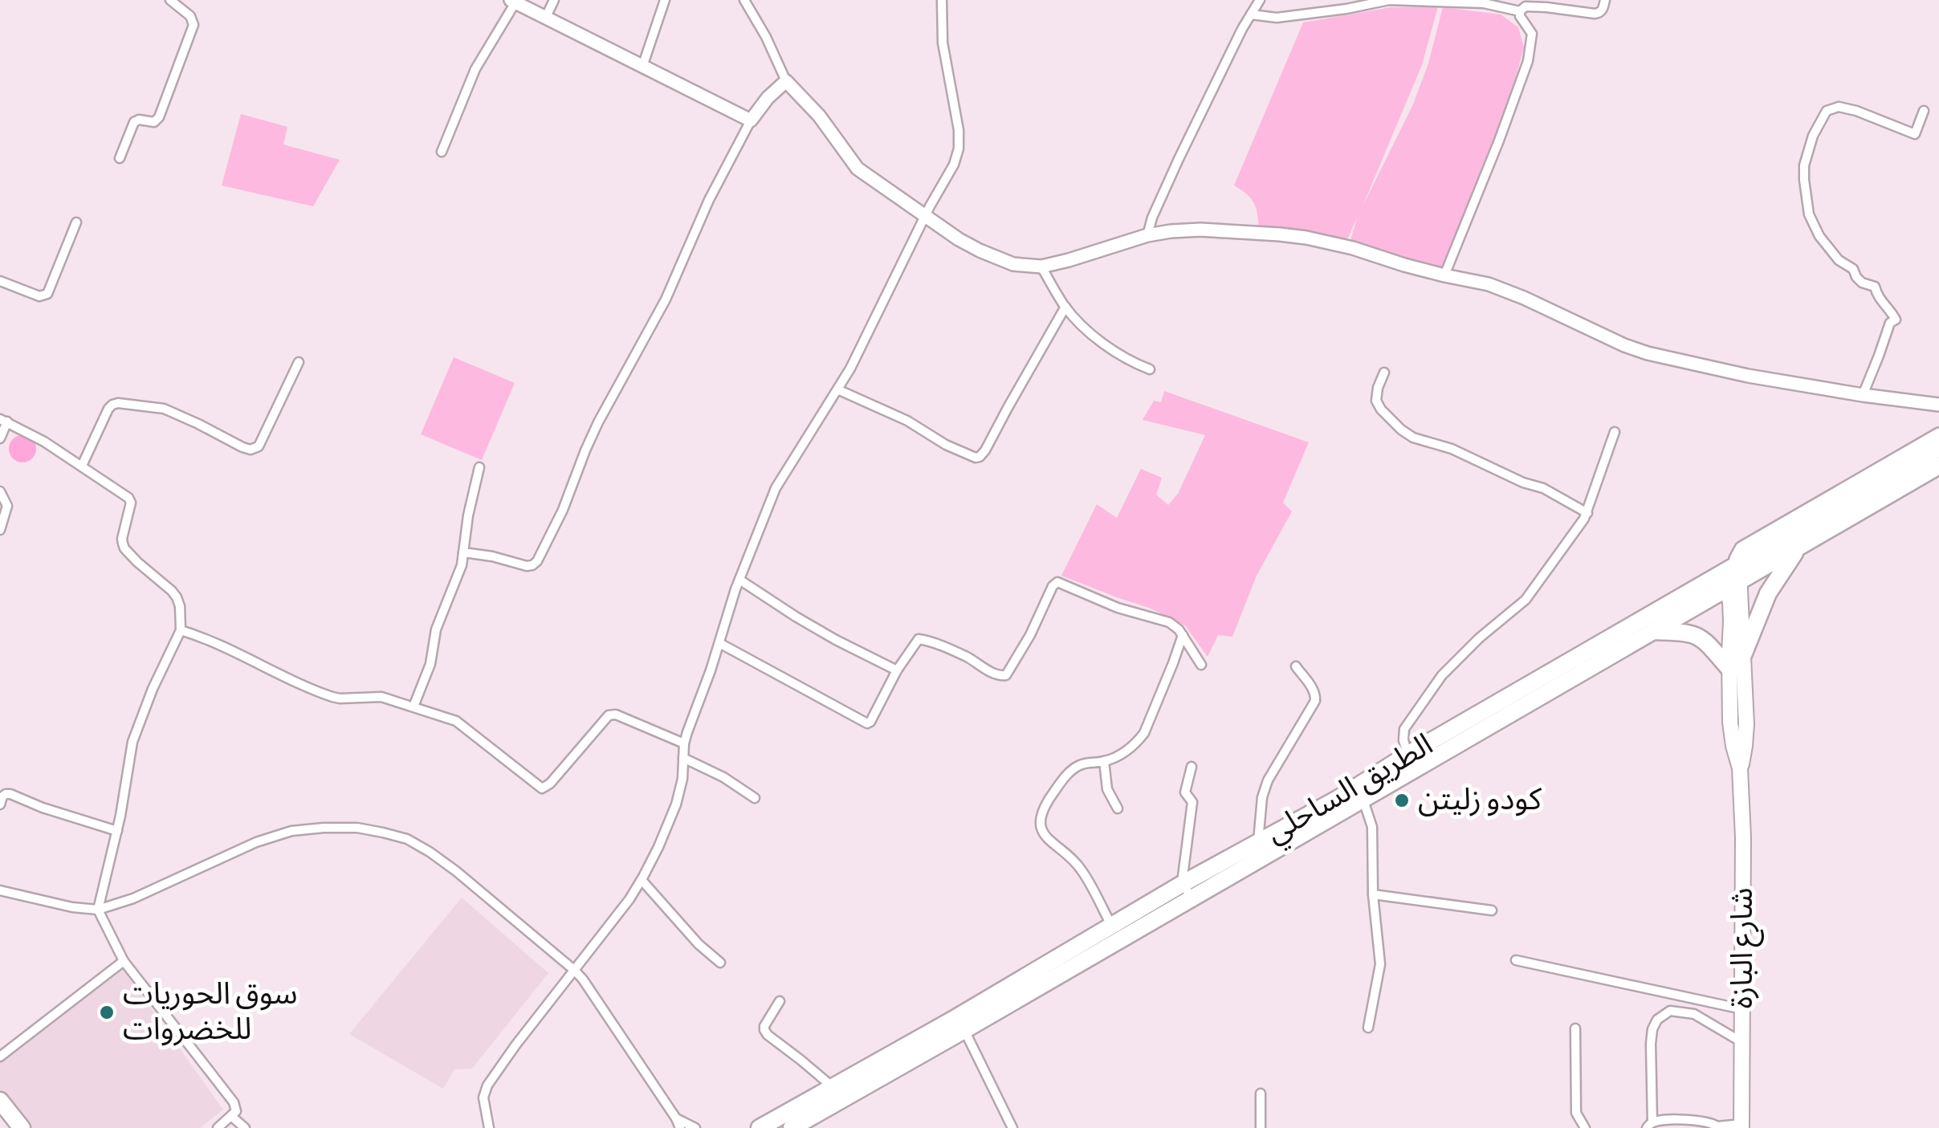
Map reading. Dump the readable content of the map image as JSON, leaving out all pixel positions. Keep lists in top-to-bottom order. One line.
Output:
{"streets":{"highway":["الطريق الساحلي"],"main road":["شارع البازة"]},"crossings":[["الطريق الساحلي","شارع البازة"]],"places":["كودو زليتن","سوق الحوريات للخضروات"]}
